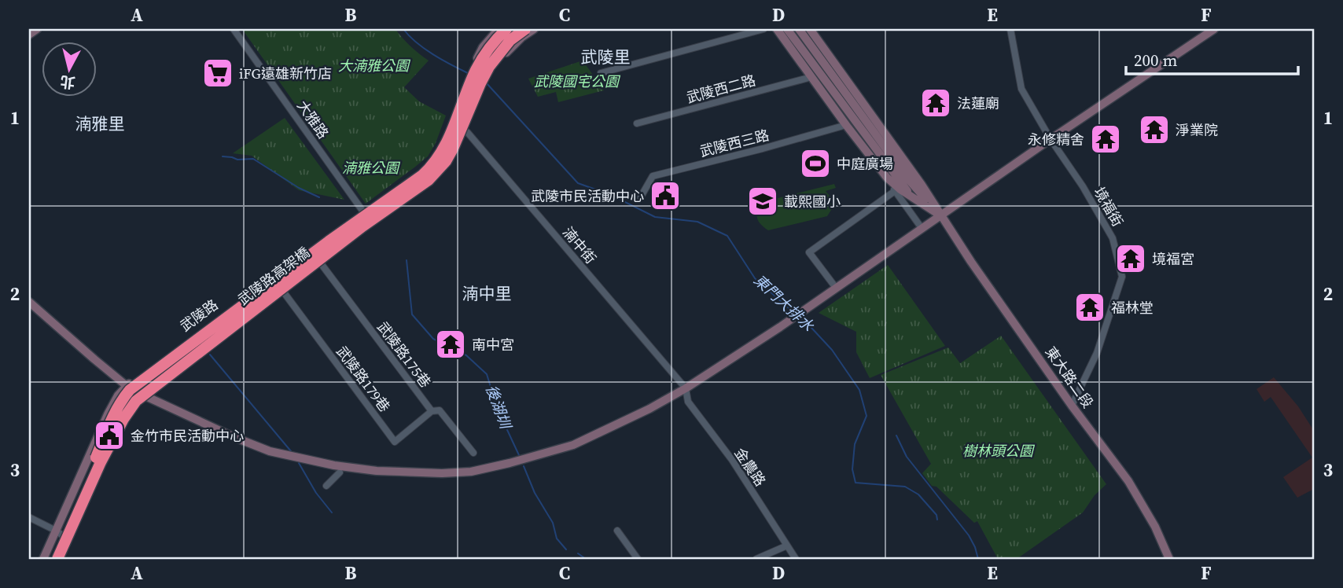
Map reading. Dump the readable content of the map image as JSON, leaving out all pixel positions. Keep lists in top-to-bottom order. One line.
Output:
{"streets":{"highway":["武陵路高架橋"],"street":["武陵西二路","大雅路","武陵西三路","境福街","湳中街","武陵路","武陵路175巷","東大路二段","武陵路179巷","金農路"]},"crossings":[["武陵西二路","東大路二段"],["大雅路","武陵路"],["武陵西三路","東大路二段"],["境福街","東大路二段"],["湳中街","武陵路高架橋"],["湳中街","武陵路"],["湳中街","金農路"],["武陵路高架橋","武陵路"],["武陵路","武陵路175巷"],["武陵路","武陵路179巷"],["武陵路175巷","武陵路179巷"]],"districts":["武陵里","湳雅里","湳中里"],"water":["東門大排水","後湖圳"],"parks":["大湳雅公園","武陵國宅公園","湳雅公園","樹林頭公園"],"places":{"supermarket":["iFG遠雄新竹店"],"temple":["法蓮廟","淨業院","永修精舍","境福宮","福林堂","南中宮"],"sports":["中庭廣場"],"public building":["武陵市民活動中心","金竹市民活動中心"],"school or university":["載熙國小"]},"scale_bar":"200 m","north":"bottom","grid":{"columns":["A","B","C","D","E","F"],"rows":["1","2","3"]}}
